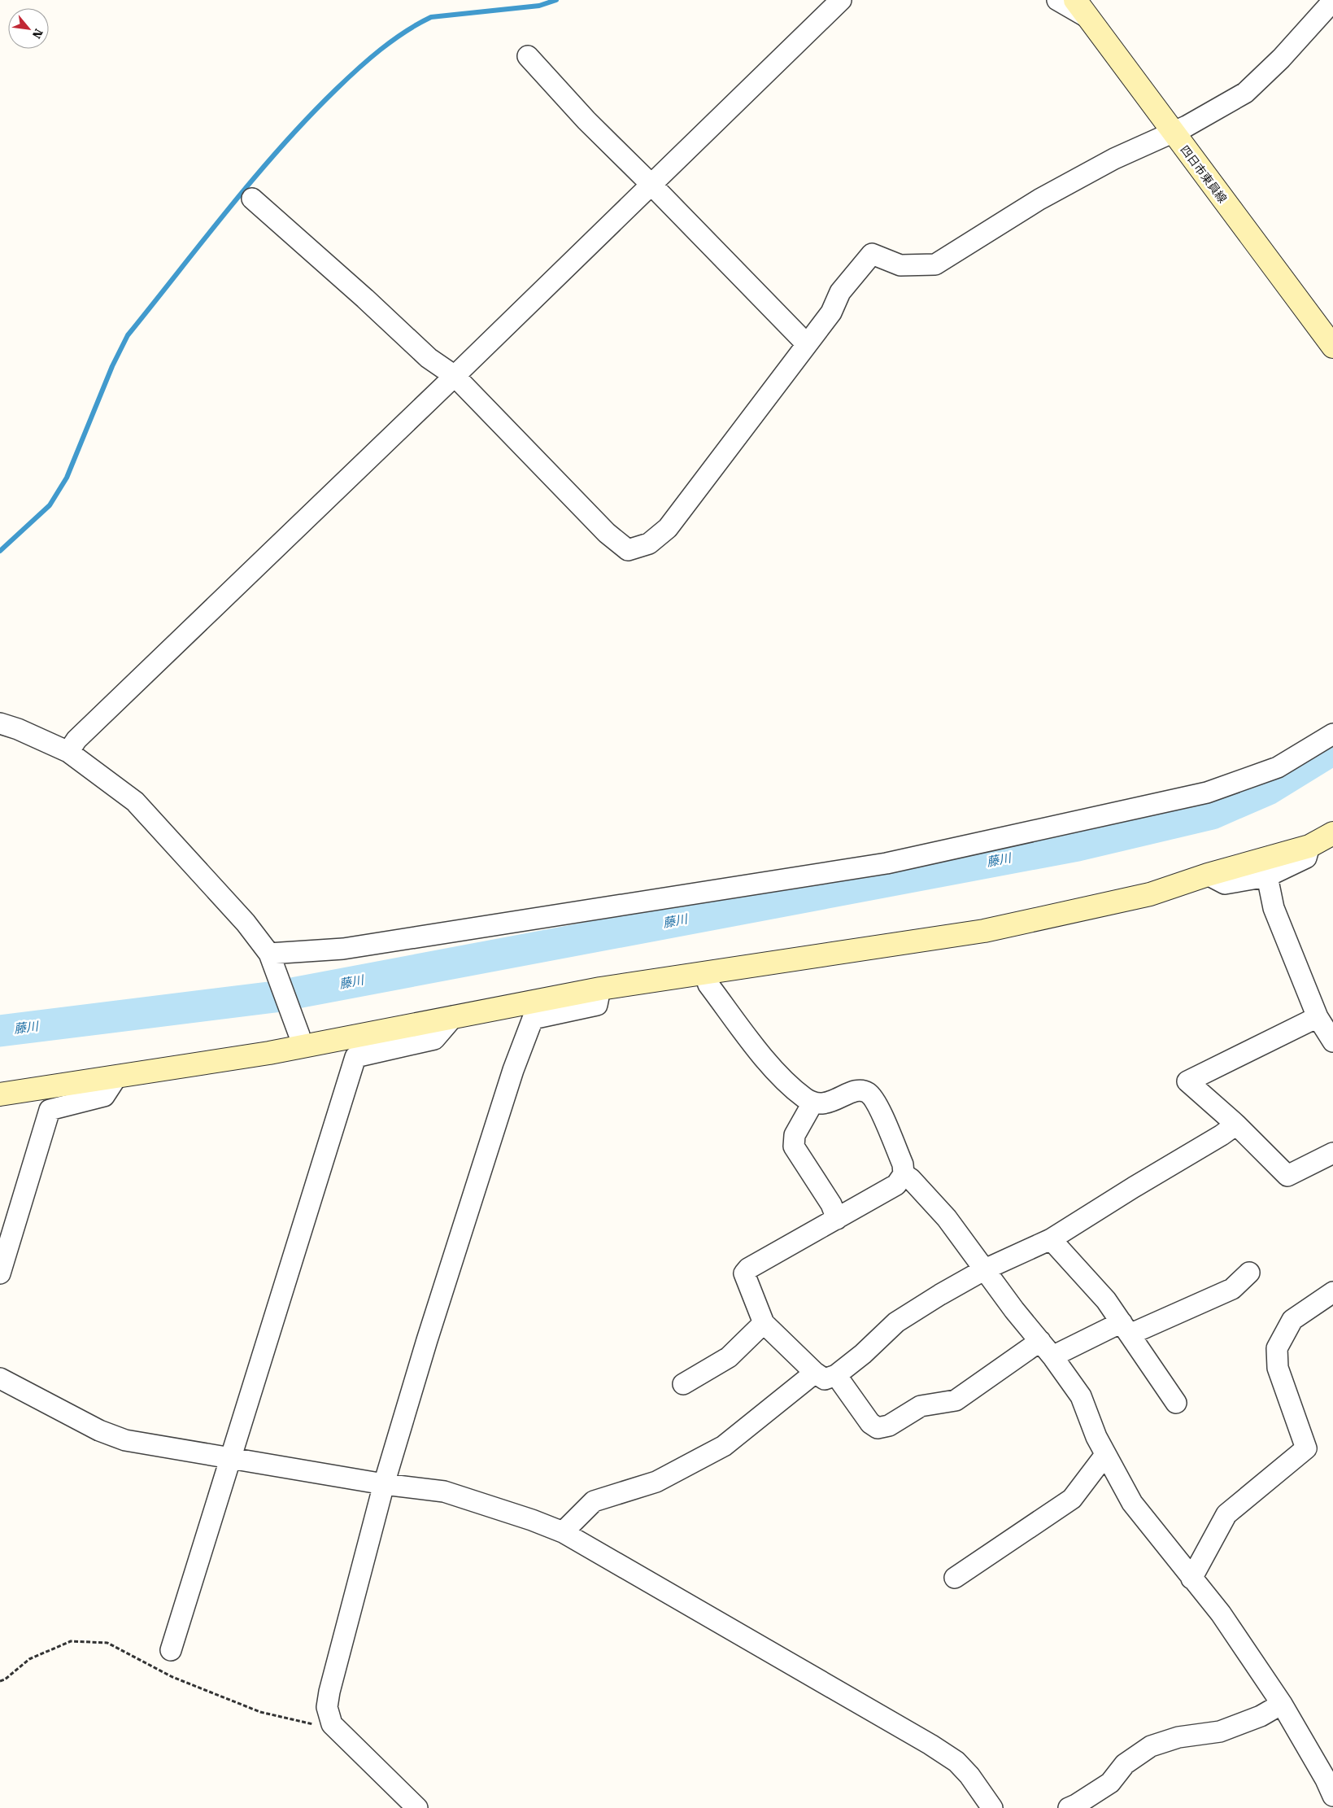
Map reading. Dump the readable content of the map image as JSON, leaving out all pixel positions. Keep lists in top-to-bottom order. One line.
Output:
{"streets":{"street":["四日市東員線"]},"water":["藤川"],"north":"bottom right"}
